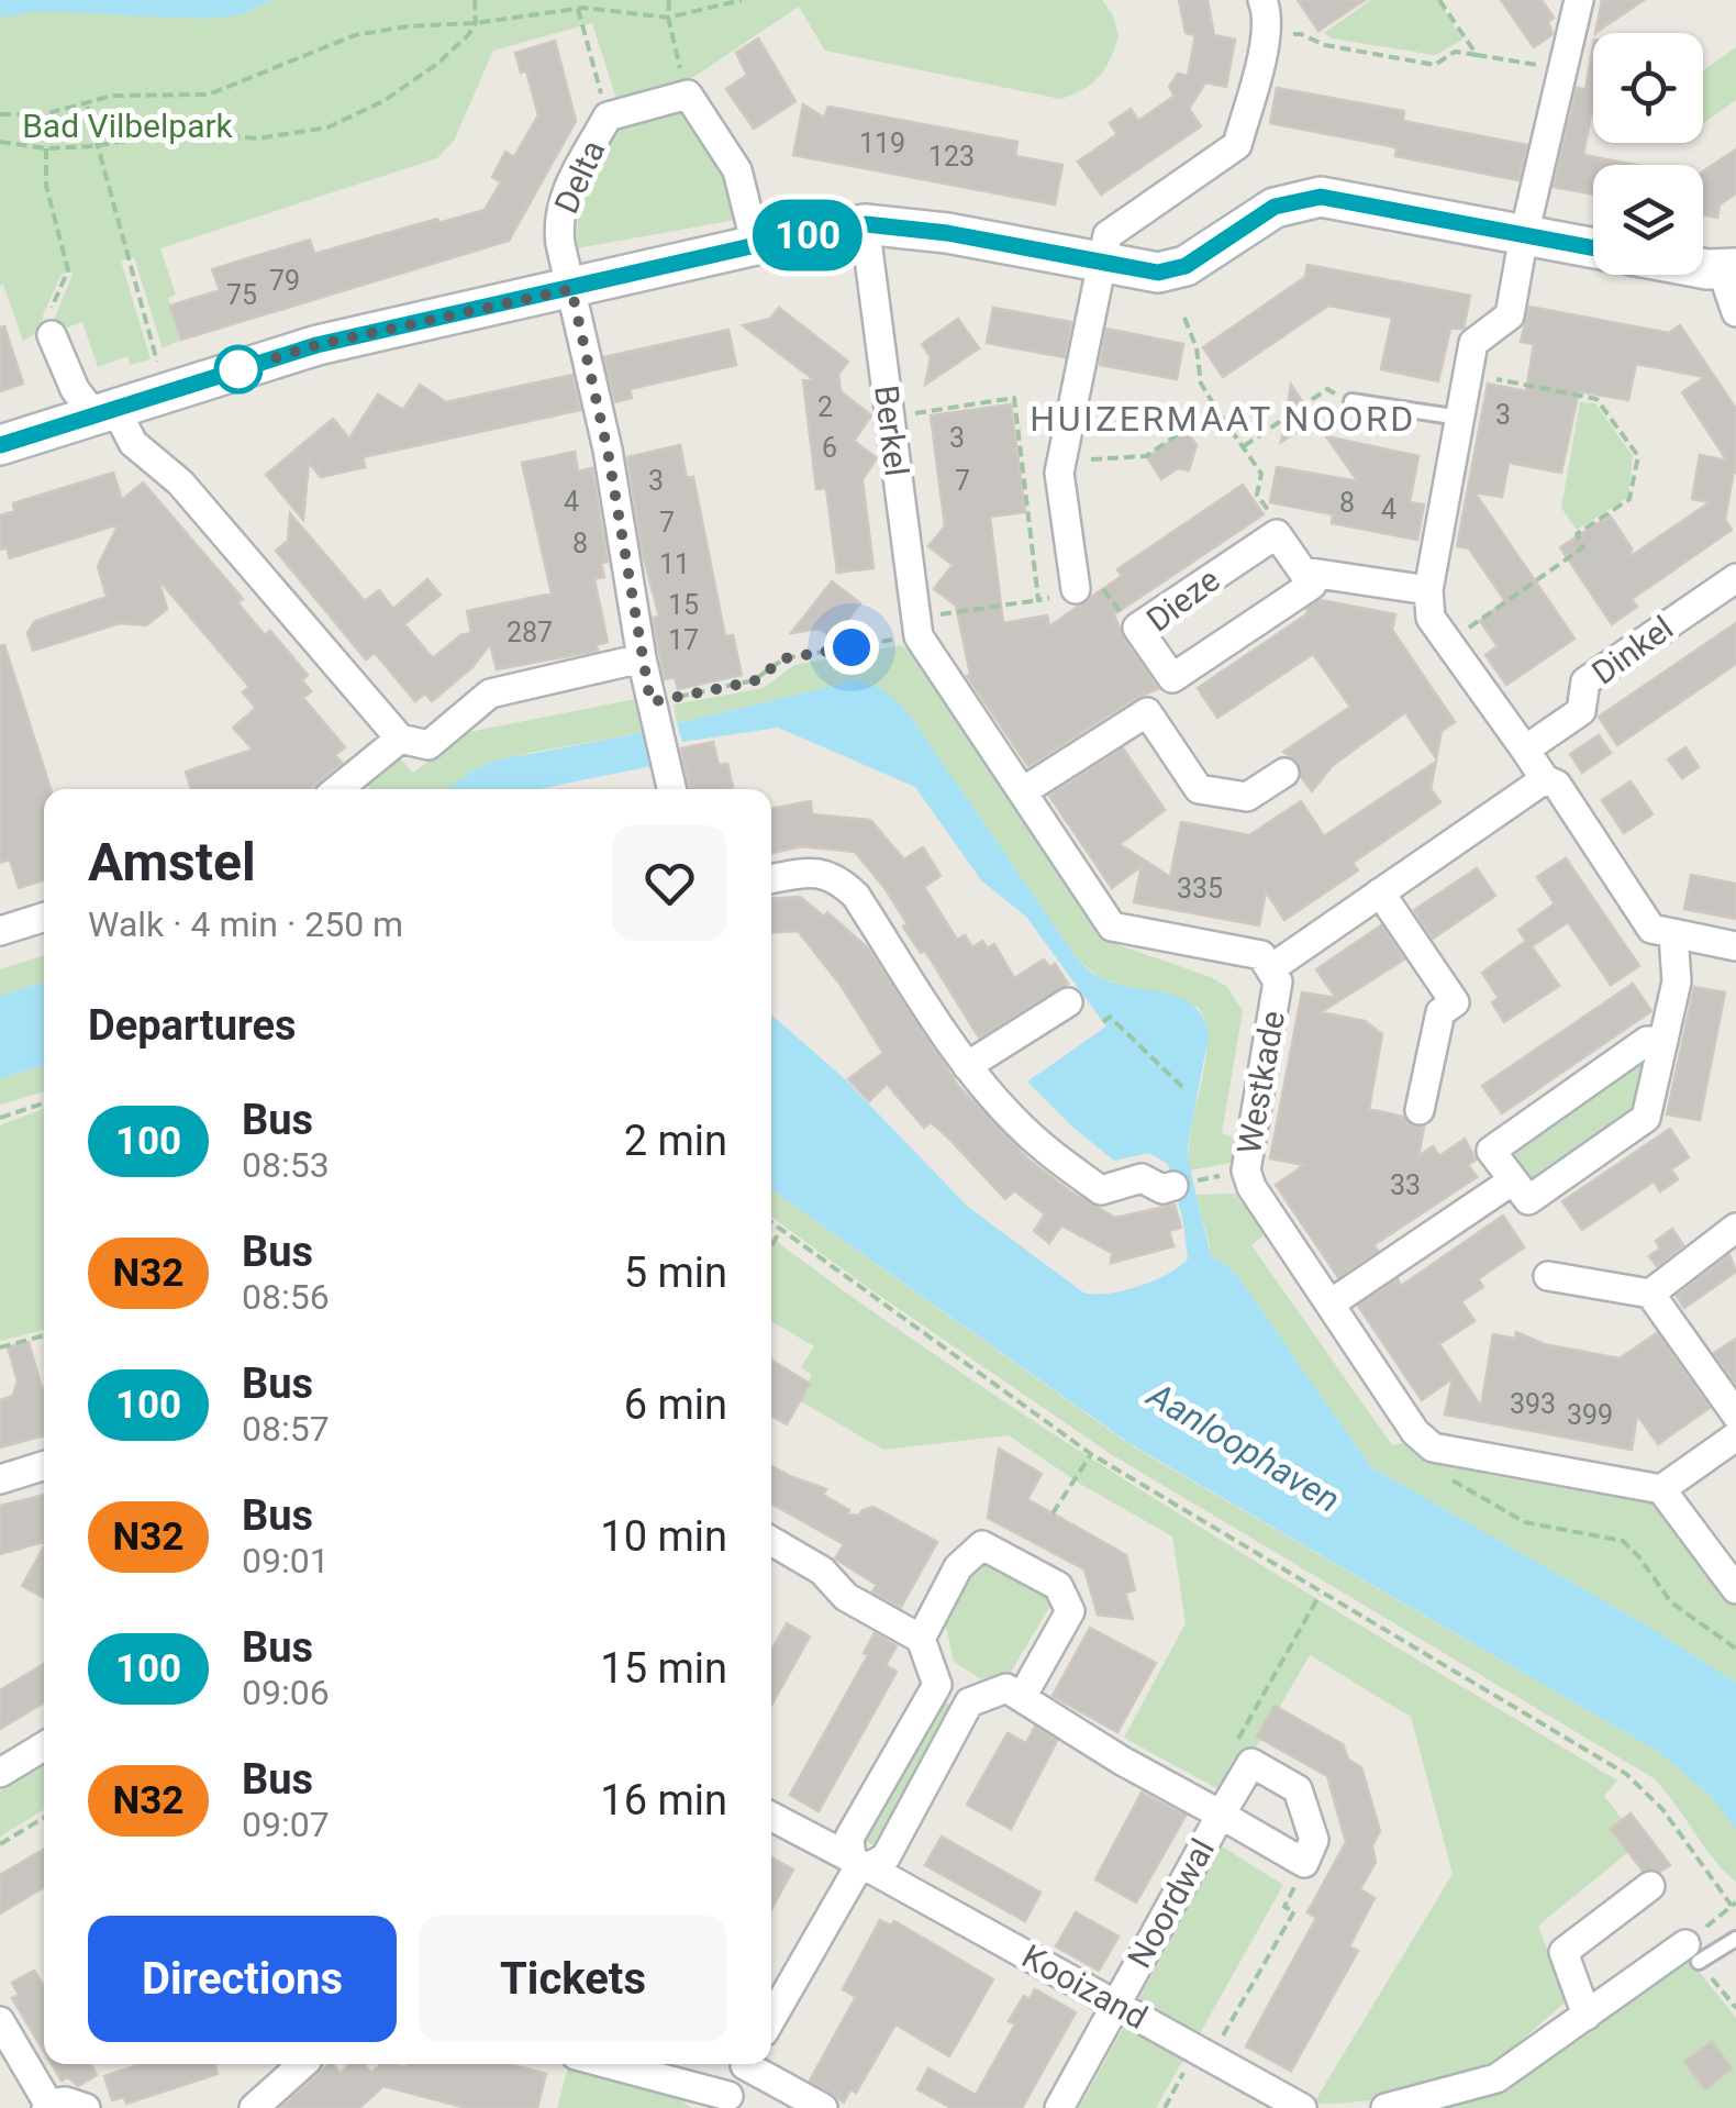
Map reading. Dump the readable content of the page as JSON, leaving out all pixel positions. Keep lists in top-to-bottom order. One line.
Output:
{"streets":{"street":["Delta","Berkel","Dieze","Dinkel","Westkade","Noordwal","Kooizand"]},"crossings":[["Berkel","Westkade"],["Noordwal","Kooizand"]],"districts":["HUIZERMAAT NOORD"],"water":["Aanloophaven"],"parks":["Bad Vilbelpark"],"lines":["bus line 100"],"house_numbers":["119","123","79","75","2","3","3","6","3","7","4","8","4","7","8","11","15","287","17","335","33","393","399"],"page":{"on_map":"100","heading":[["Amstel","Walk · 4 min · 250 m"],"Departures"],"list":[{"mark":"100","name":"Bus","note":"08:53","value":"2 min"},{"mark":"N32","name":"Bus","note":"08:56","value":"5 min"},{"mark":"100","name":"Bus","note":"08:57","value":"6 min"},{"mark":"N32","name":"Bus","note":"09:01","value":"10 min"},{"mark":"100","name":"Bus","note":"09:06","value":"15 min"},{"mark":"N32","name":"Bus","note":"09:07","value":"16 min"}],"buttons":["Directions","Tickets"]}}
